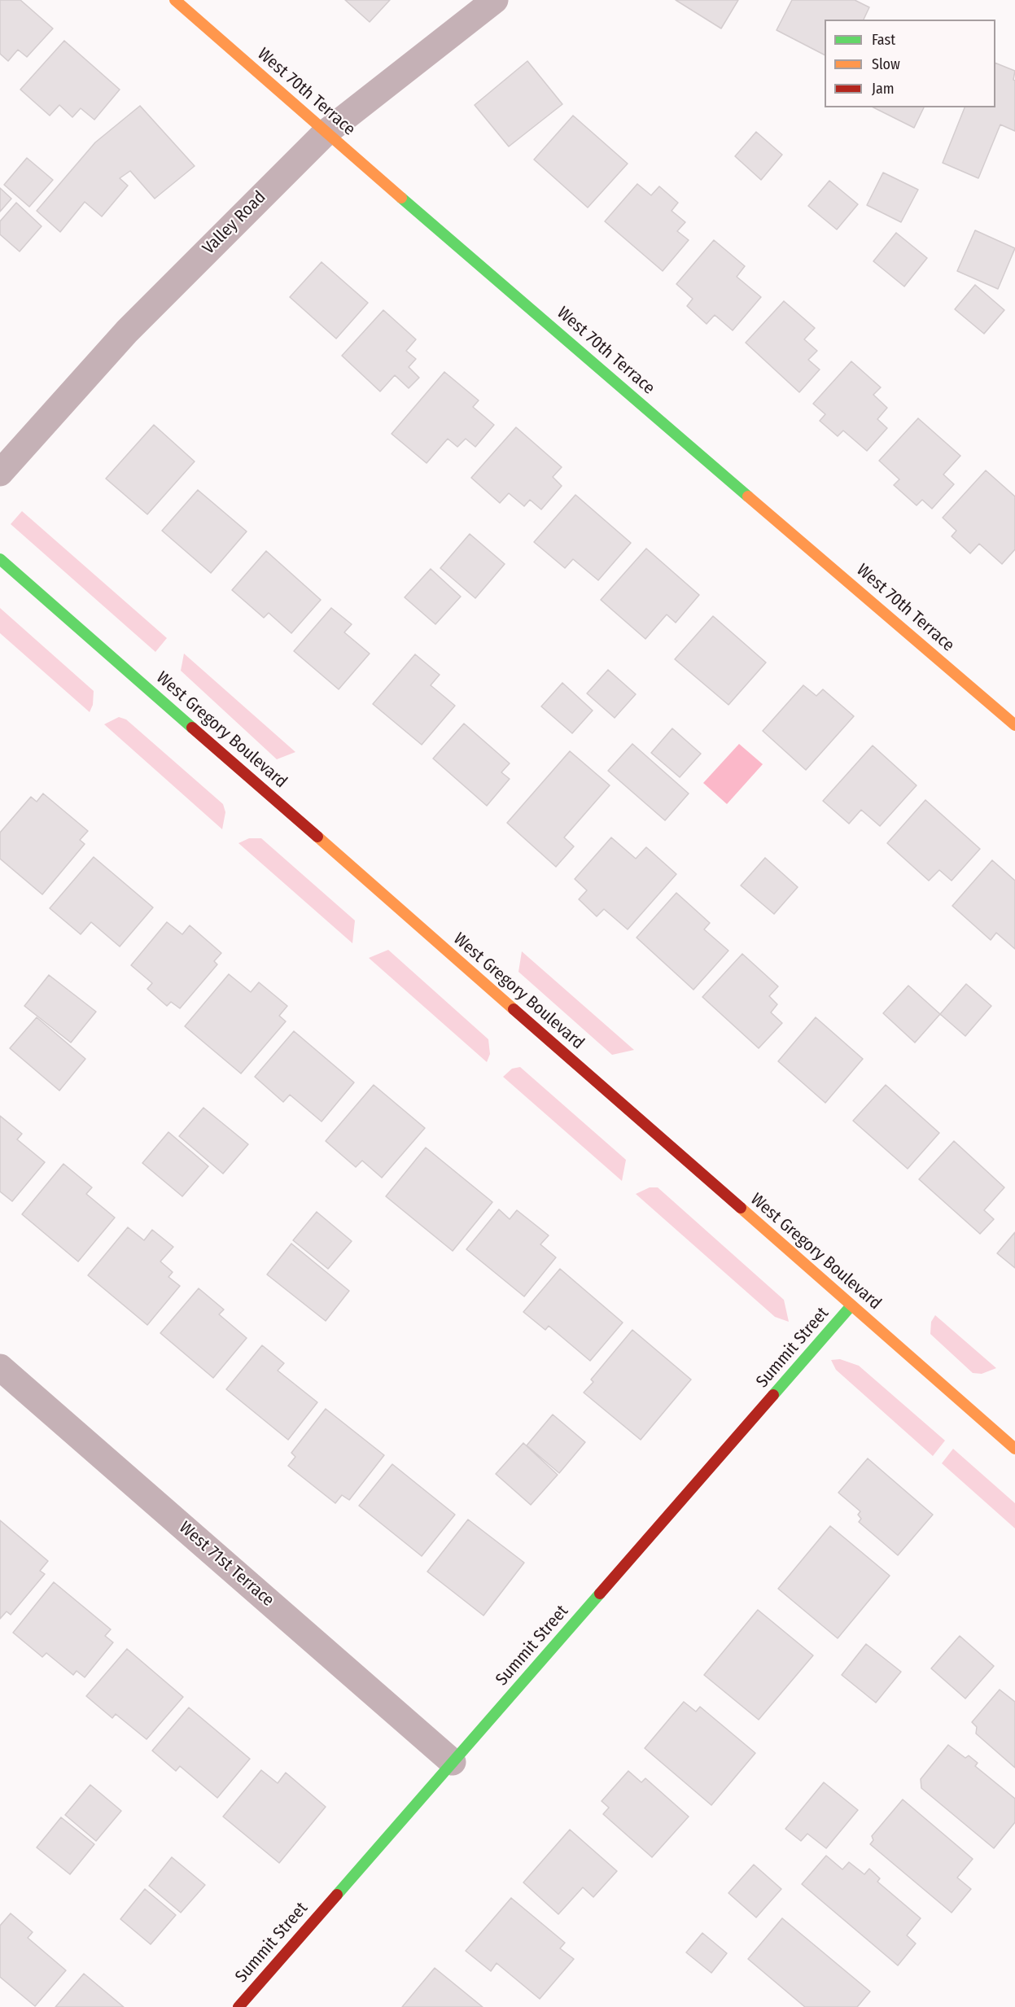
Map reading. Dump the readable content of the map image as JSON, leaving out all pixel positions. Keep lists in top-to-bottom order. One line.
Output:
{"streets":{"street":["West 70th Terrace","Valley Road","West Gregory Boulevard","Summit Street","West 71st Terrace"]},"crossings":[["West 70th Terrace","Valley Road"],["West Gregory Boulevard","Summit Street"],["Summit Street","West 71st Terrace"]],"legend":["Fast","Slow","Jam"]}
